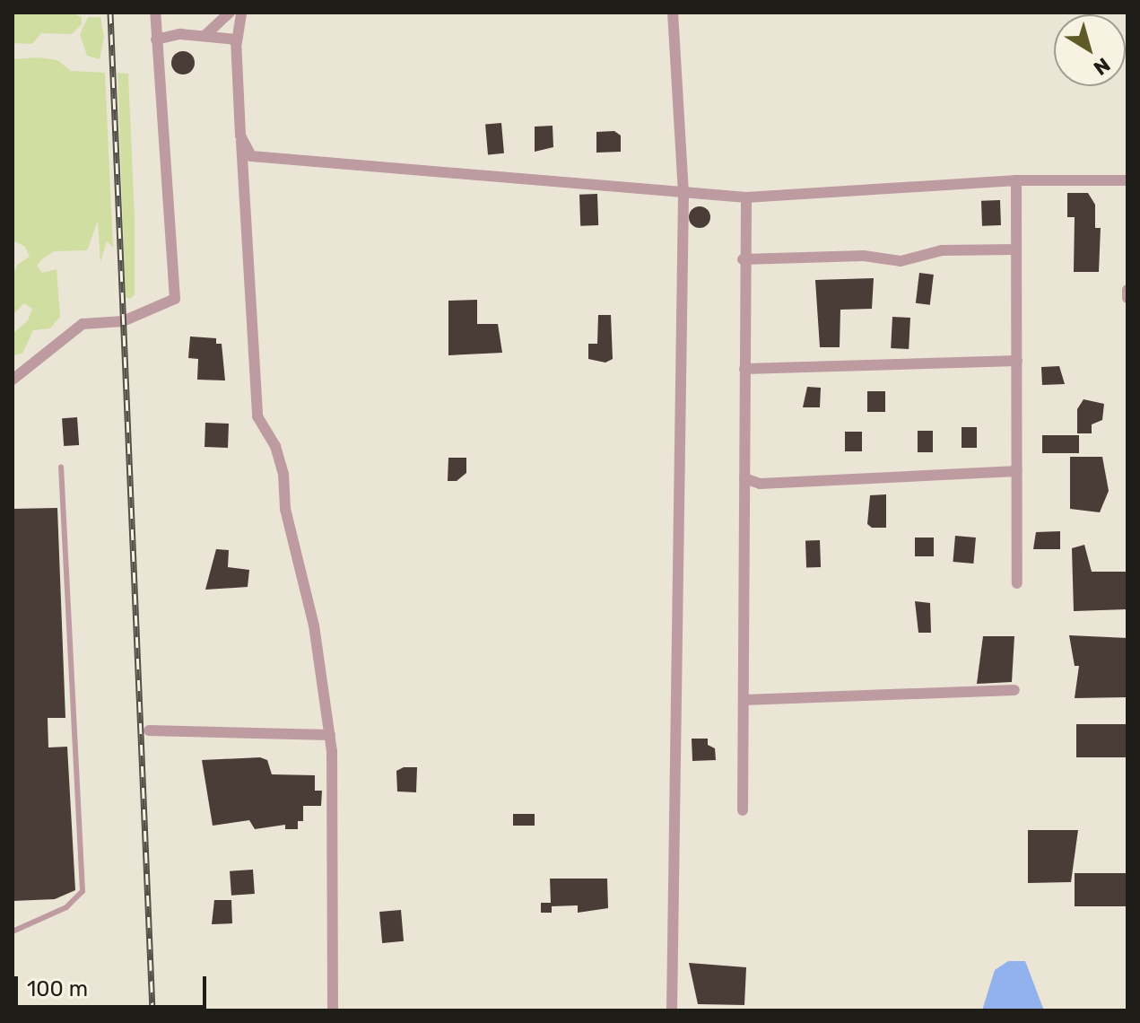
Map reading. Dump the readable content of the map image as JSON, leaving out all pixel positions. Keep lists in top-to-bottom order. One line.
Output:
{"scale_bar":"100 m","north":"bottom right"}
